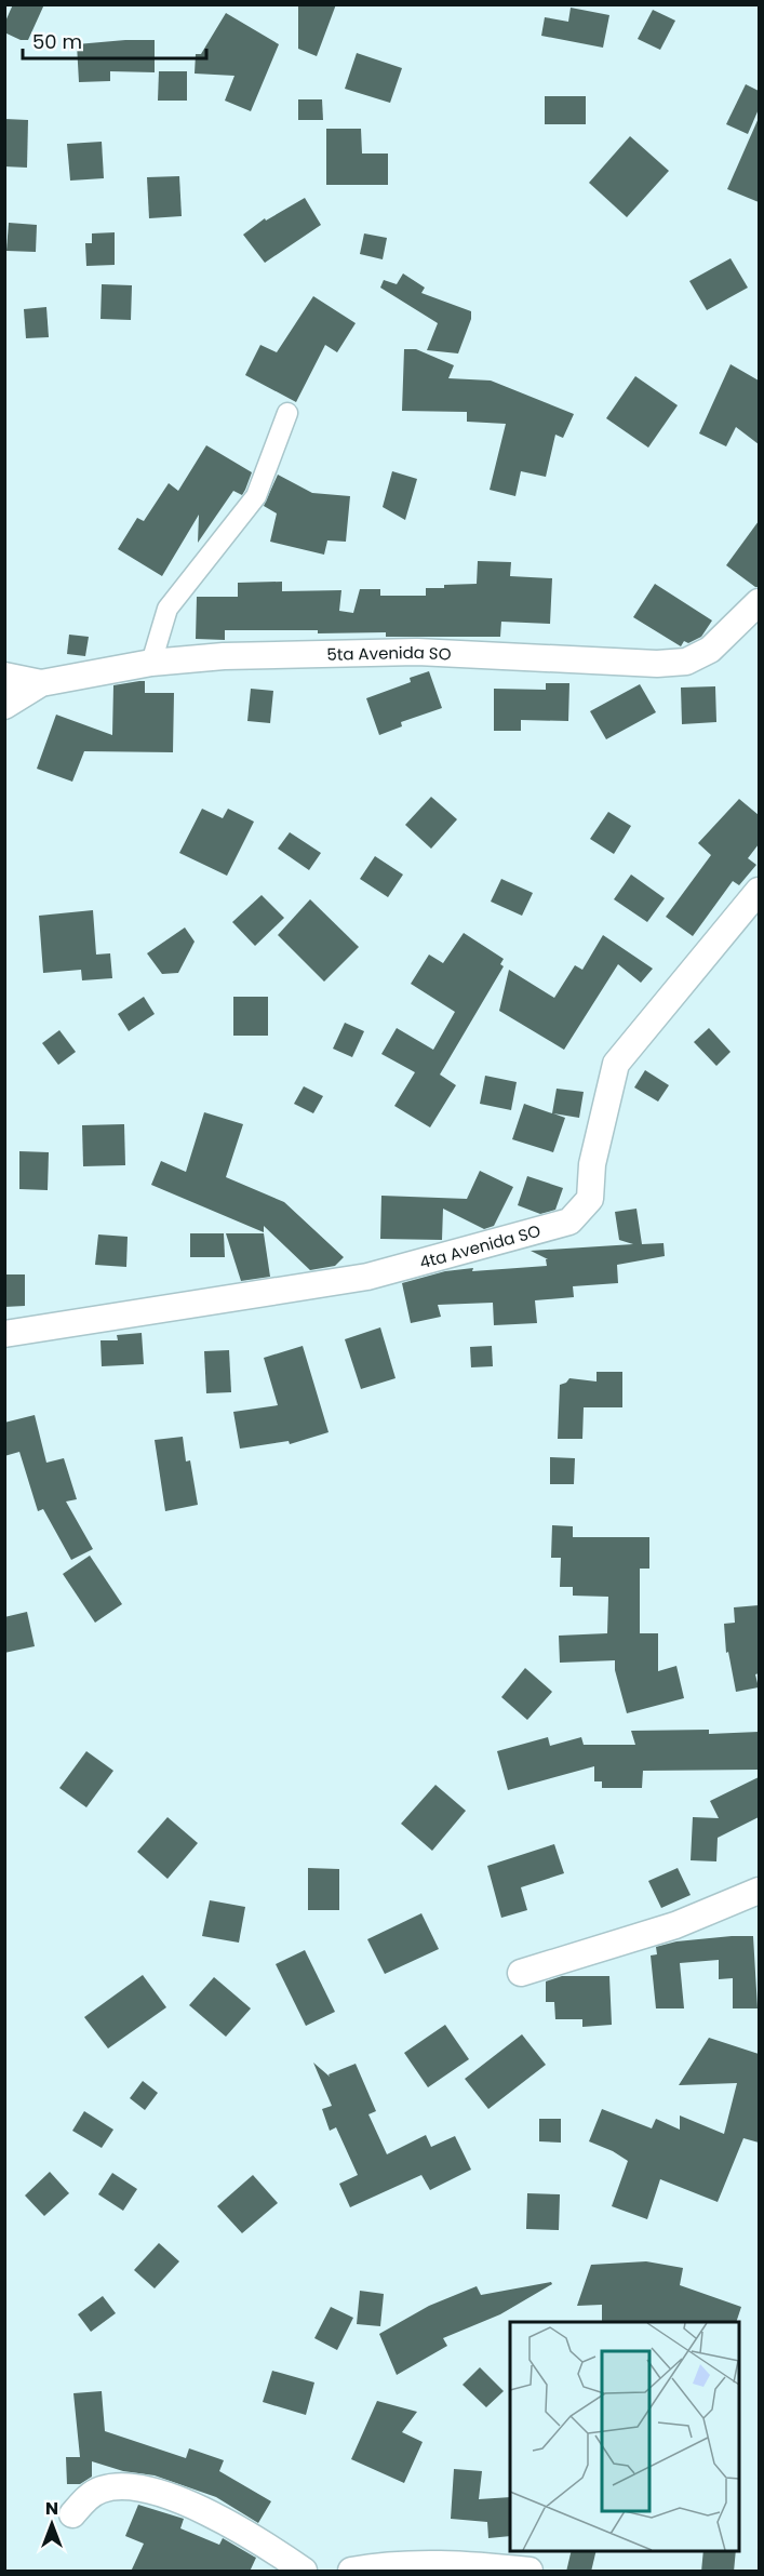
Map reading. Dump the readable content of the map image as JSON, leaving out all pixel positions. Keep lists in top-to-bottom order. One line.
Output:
{"streets":{"street":["5ta Avenida SO","4ta Avenida SO"]},"scale_bar":"50 m","north":"top"}
